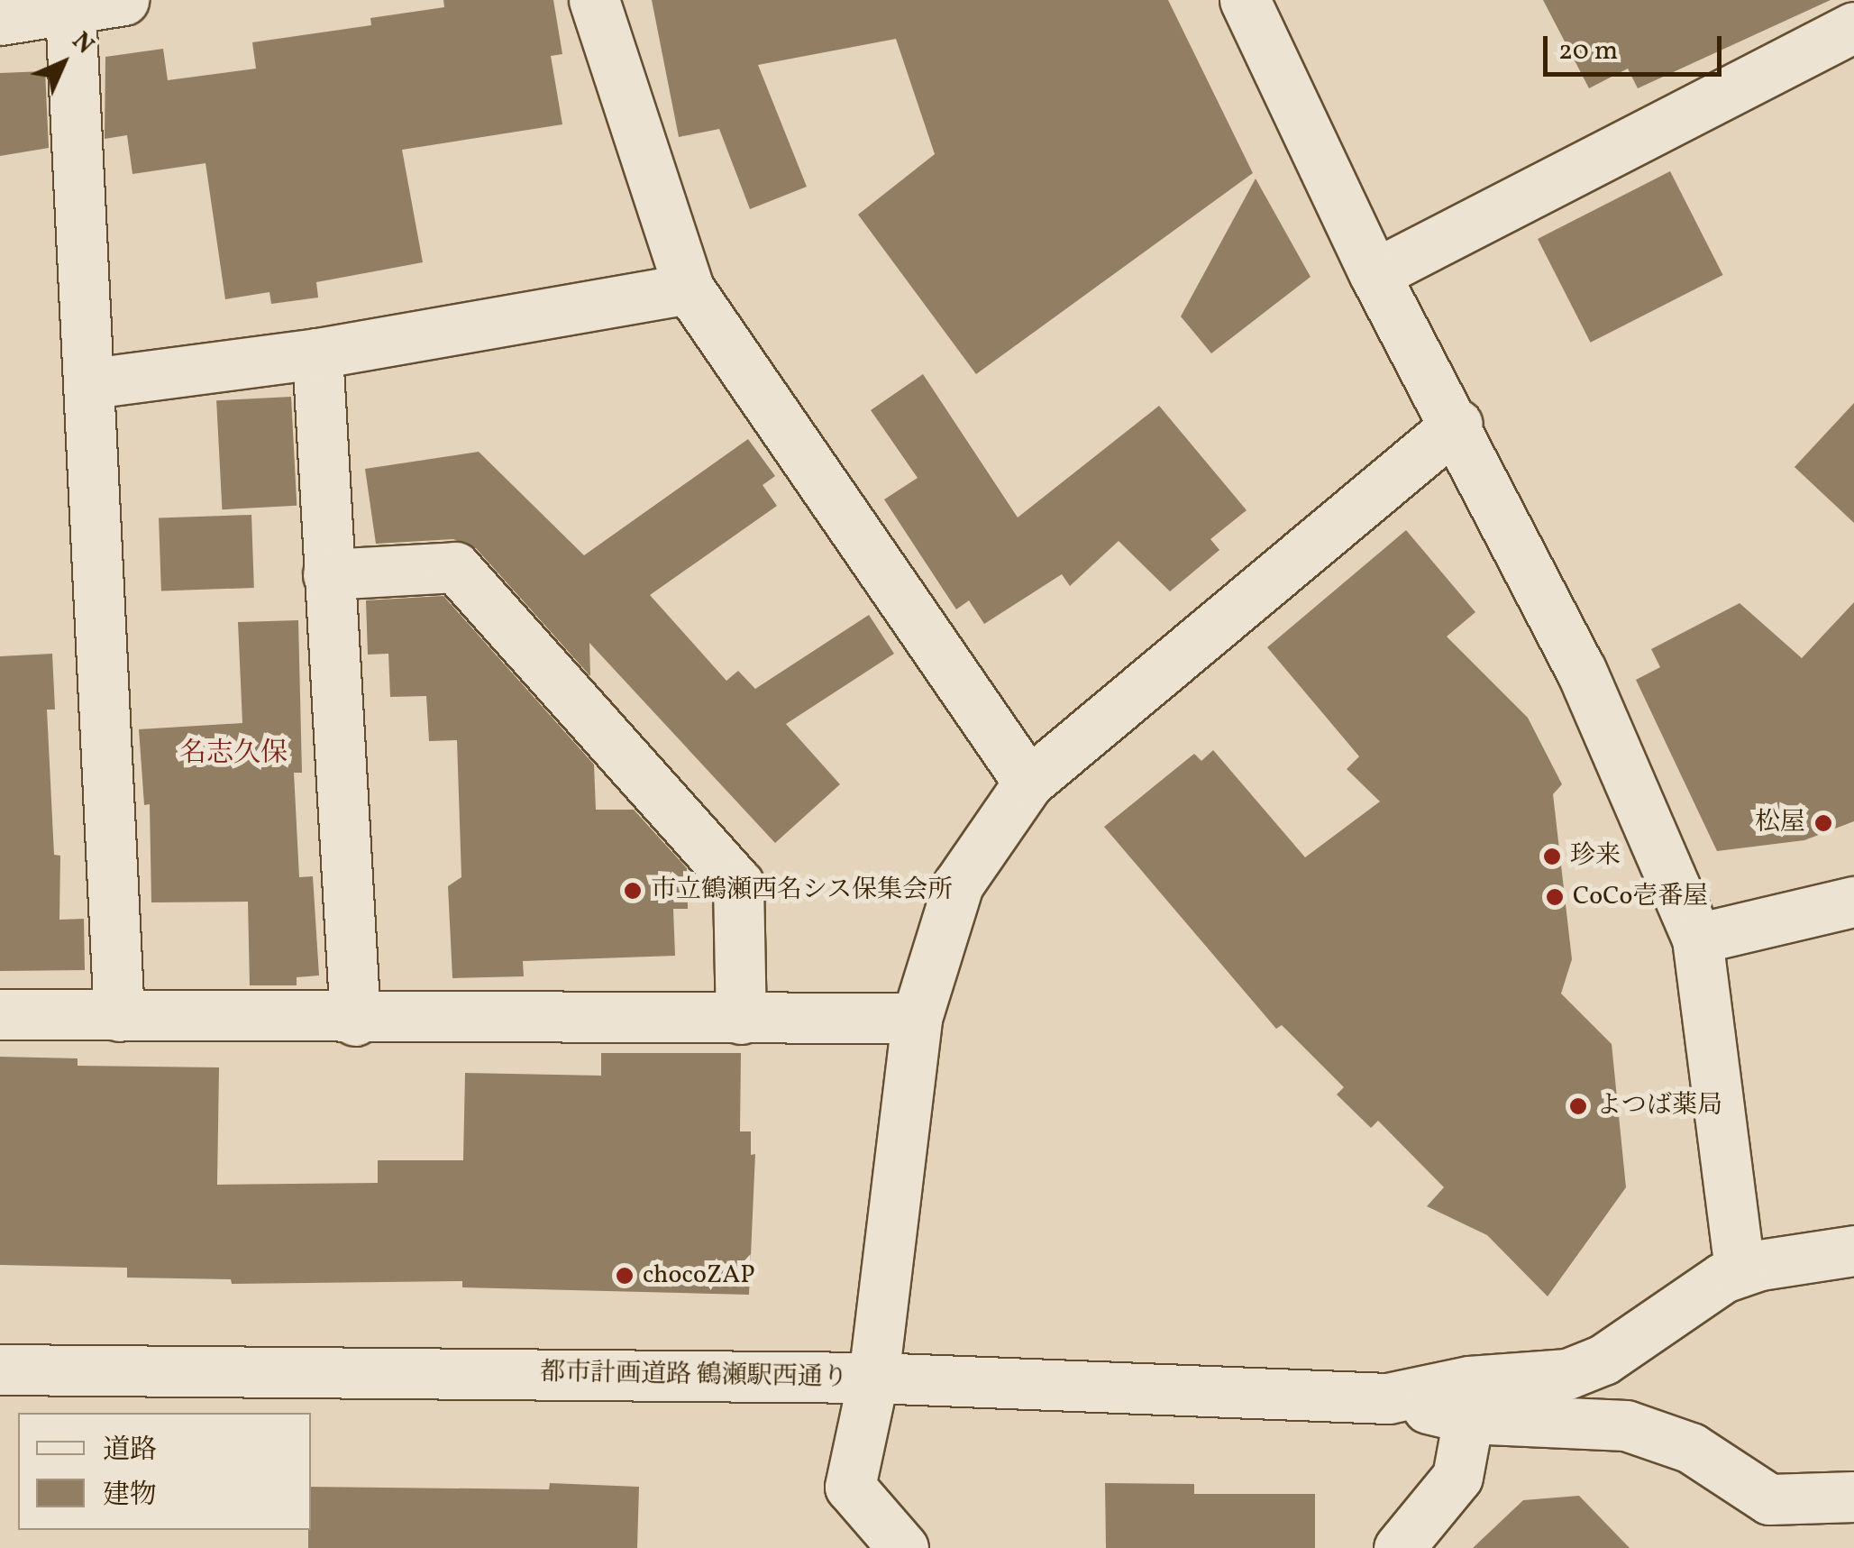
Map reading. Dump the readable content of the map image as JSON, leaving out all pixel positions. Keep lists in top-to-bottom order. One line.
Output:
{"streets":{"street":["都市計画道路 鶴瀬駅西通り"]},"districts":["名志久保"],"places":["松屋","珍来","市立鶴瀬西名シス保集会所","CoCo壱番屋","よつば薬局","chocoZAP"],"legend":["道路","建物"],"scale_bar":"20 m","north":"top right"}
